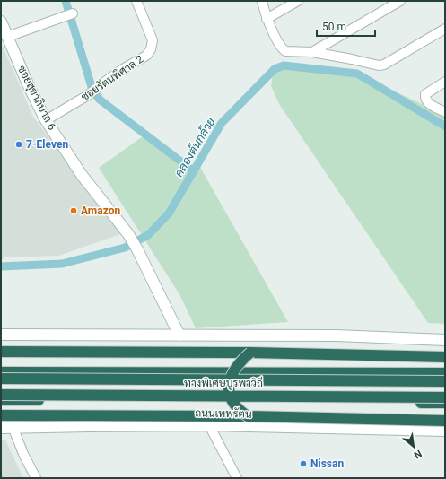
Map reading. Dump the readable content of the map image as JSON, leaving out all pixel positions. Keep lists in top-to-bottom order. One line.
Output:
{"streets":{"highway":["ทางพิเศษบูรพาวิถี","ถนนเทพรัตน"],"main road":["ซอยสุขาภิบาล 6"],"street":["ซอยรัตนพิศาล 2"]},"crossings":[["ซอยรัตนพิศาล 2","ซอยสุขาภิบาล 6"]],"water":["คลองต้นกล้วย"],"places":["7-Eleven","Amazon","Nissan"],"scale_bar":"50 m","north":"bottom right"}
